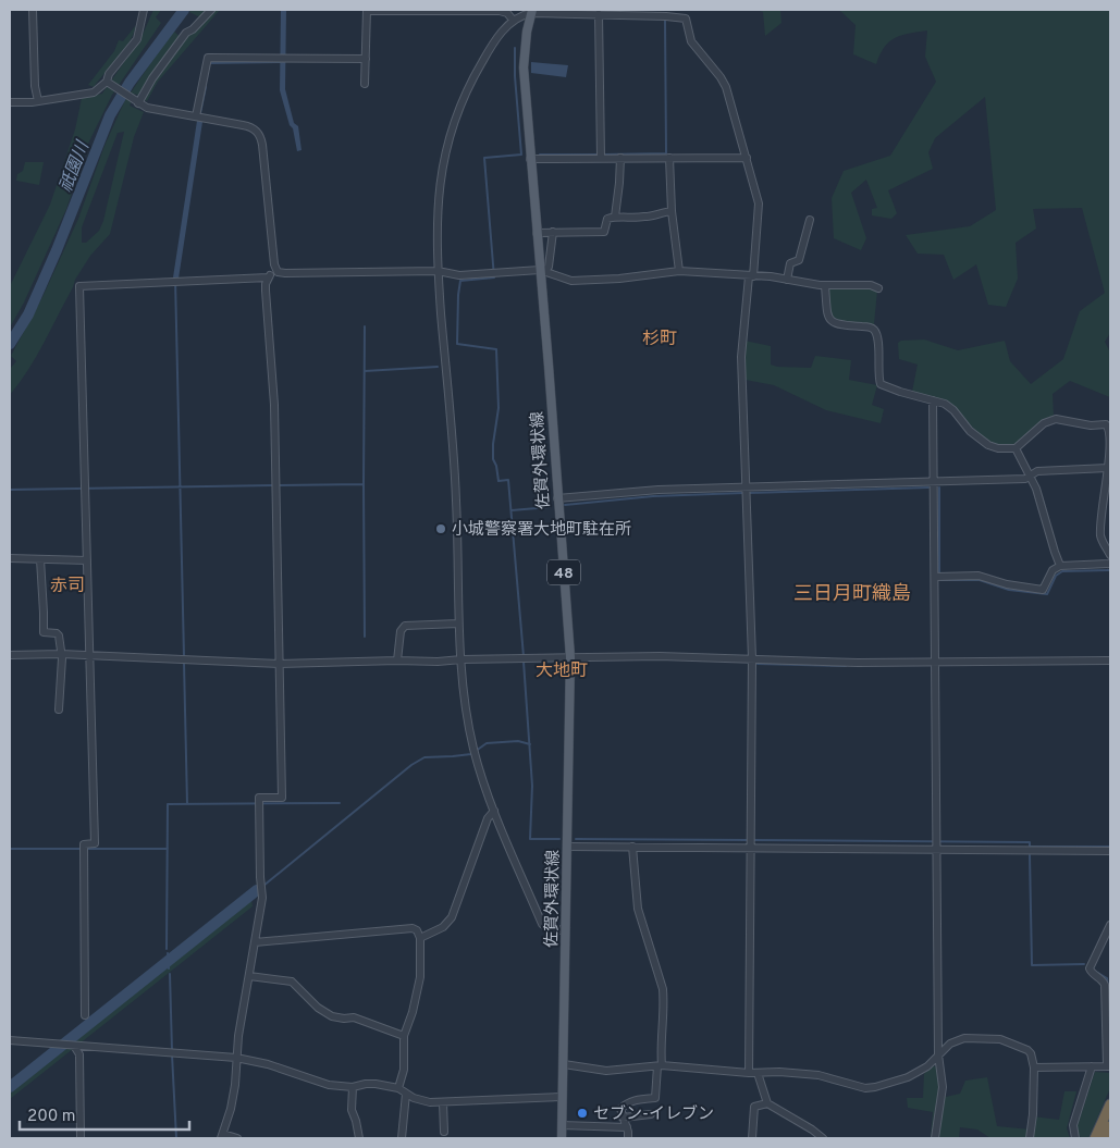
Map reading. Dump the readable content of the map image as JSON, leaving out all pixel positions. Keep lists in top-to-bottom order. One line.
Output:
{"streets":{"main road":["佐賀外環状線","48"]},"districts":["杉町","赤司","三日月町織島","大地町"],"water":["祇園川"],"places":["小城警察署大地町駐在所","セブン-イレブン"],"scale_bar":"200 m"}
